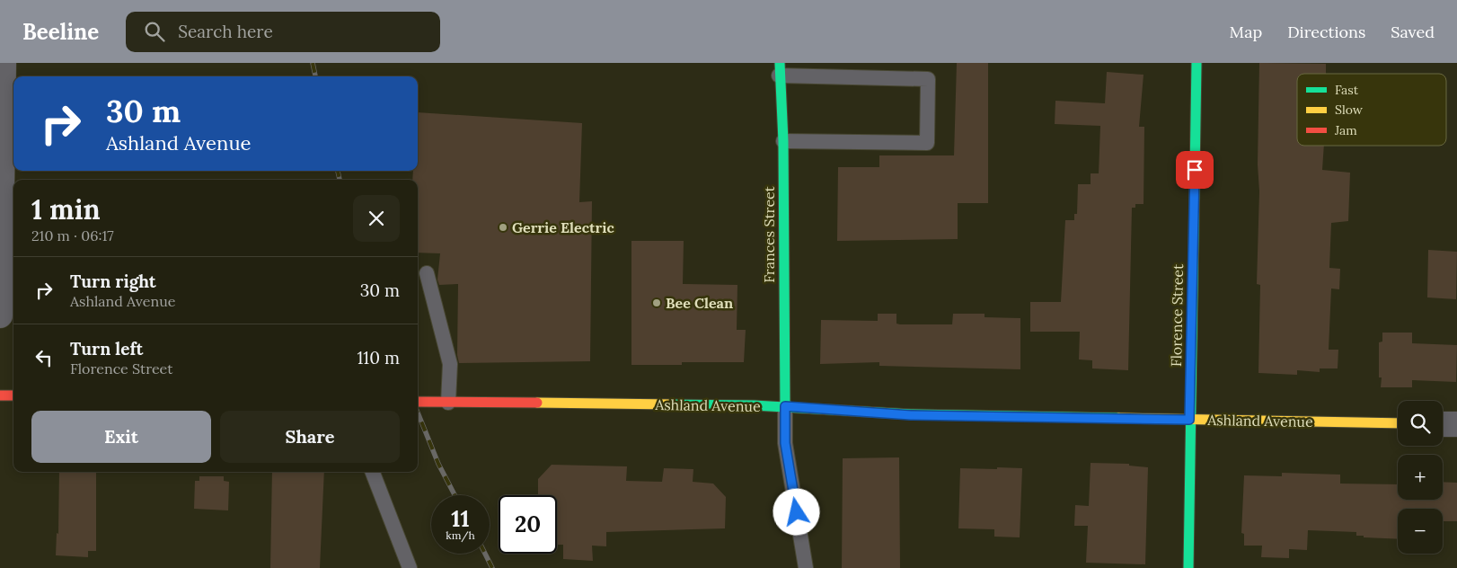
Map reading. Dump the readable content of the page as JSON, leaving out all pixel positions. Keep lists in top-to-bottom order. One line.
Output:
{"streets":{"street":["Frances Street","Florence Street","Ashland Avenue"]},"crossings":[["Frances Street","Ashland Avenue"],["Florence Street","Ashland Avenue"]],"places":["Gerrie Electric","Bee Clean"],"legend":["Fast","Slow","Jam"],"page":{"header":"Beeline","search":"Search here","nav":["Map","Directions","Saved"],"turn":["30 m","Ashland Avenue"],"heading":["1 min","210 m · 06:17"],"list":[{"name":"Turn right","note":"Ashland Avenue","value":"30 m"},{"name":"Turn left","note":"Florence Street","value":"110 m"}],"map_buttons":["+","−"],"buttons":["Exit","Share"],"speed":"11 km/h","limit":"20"}}
